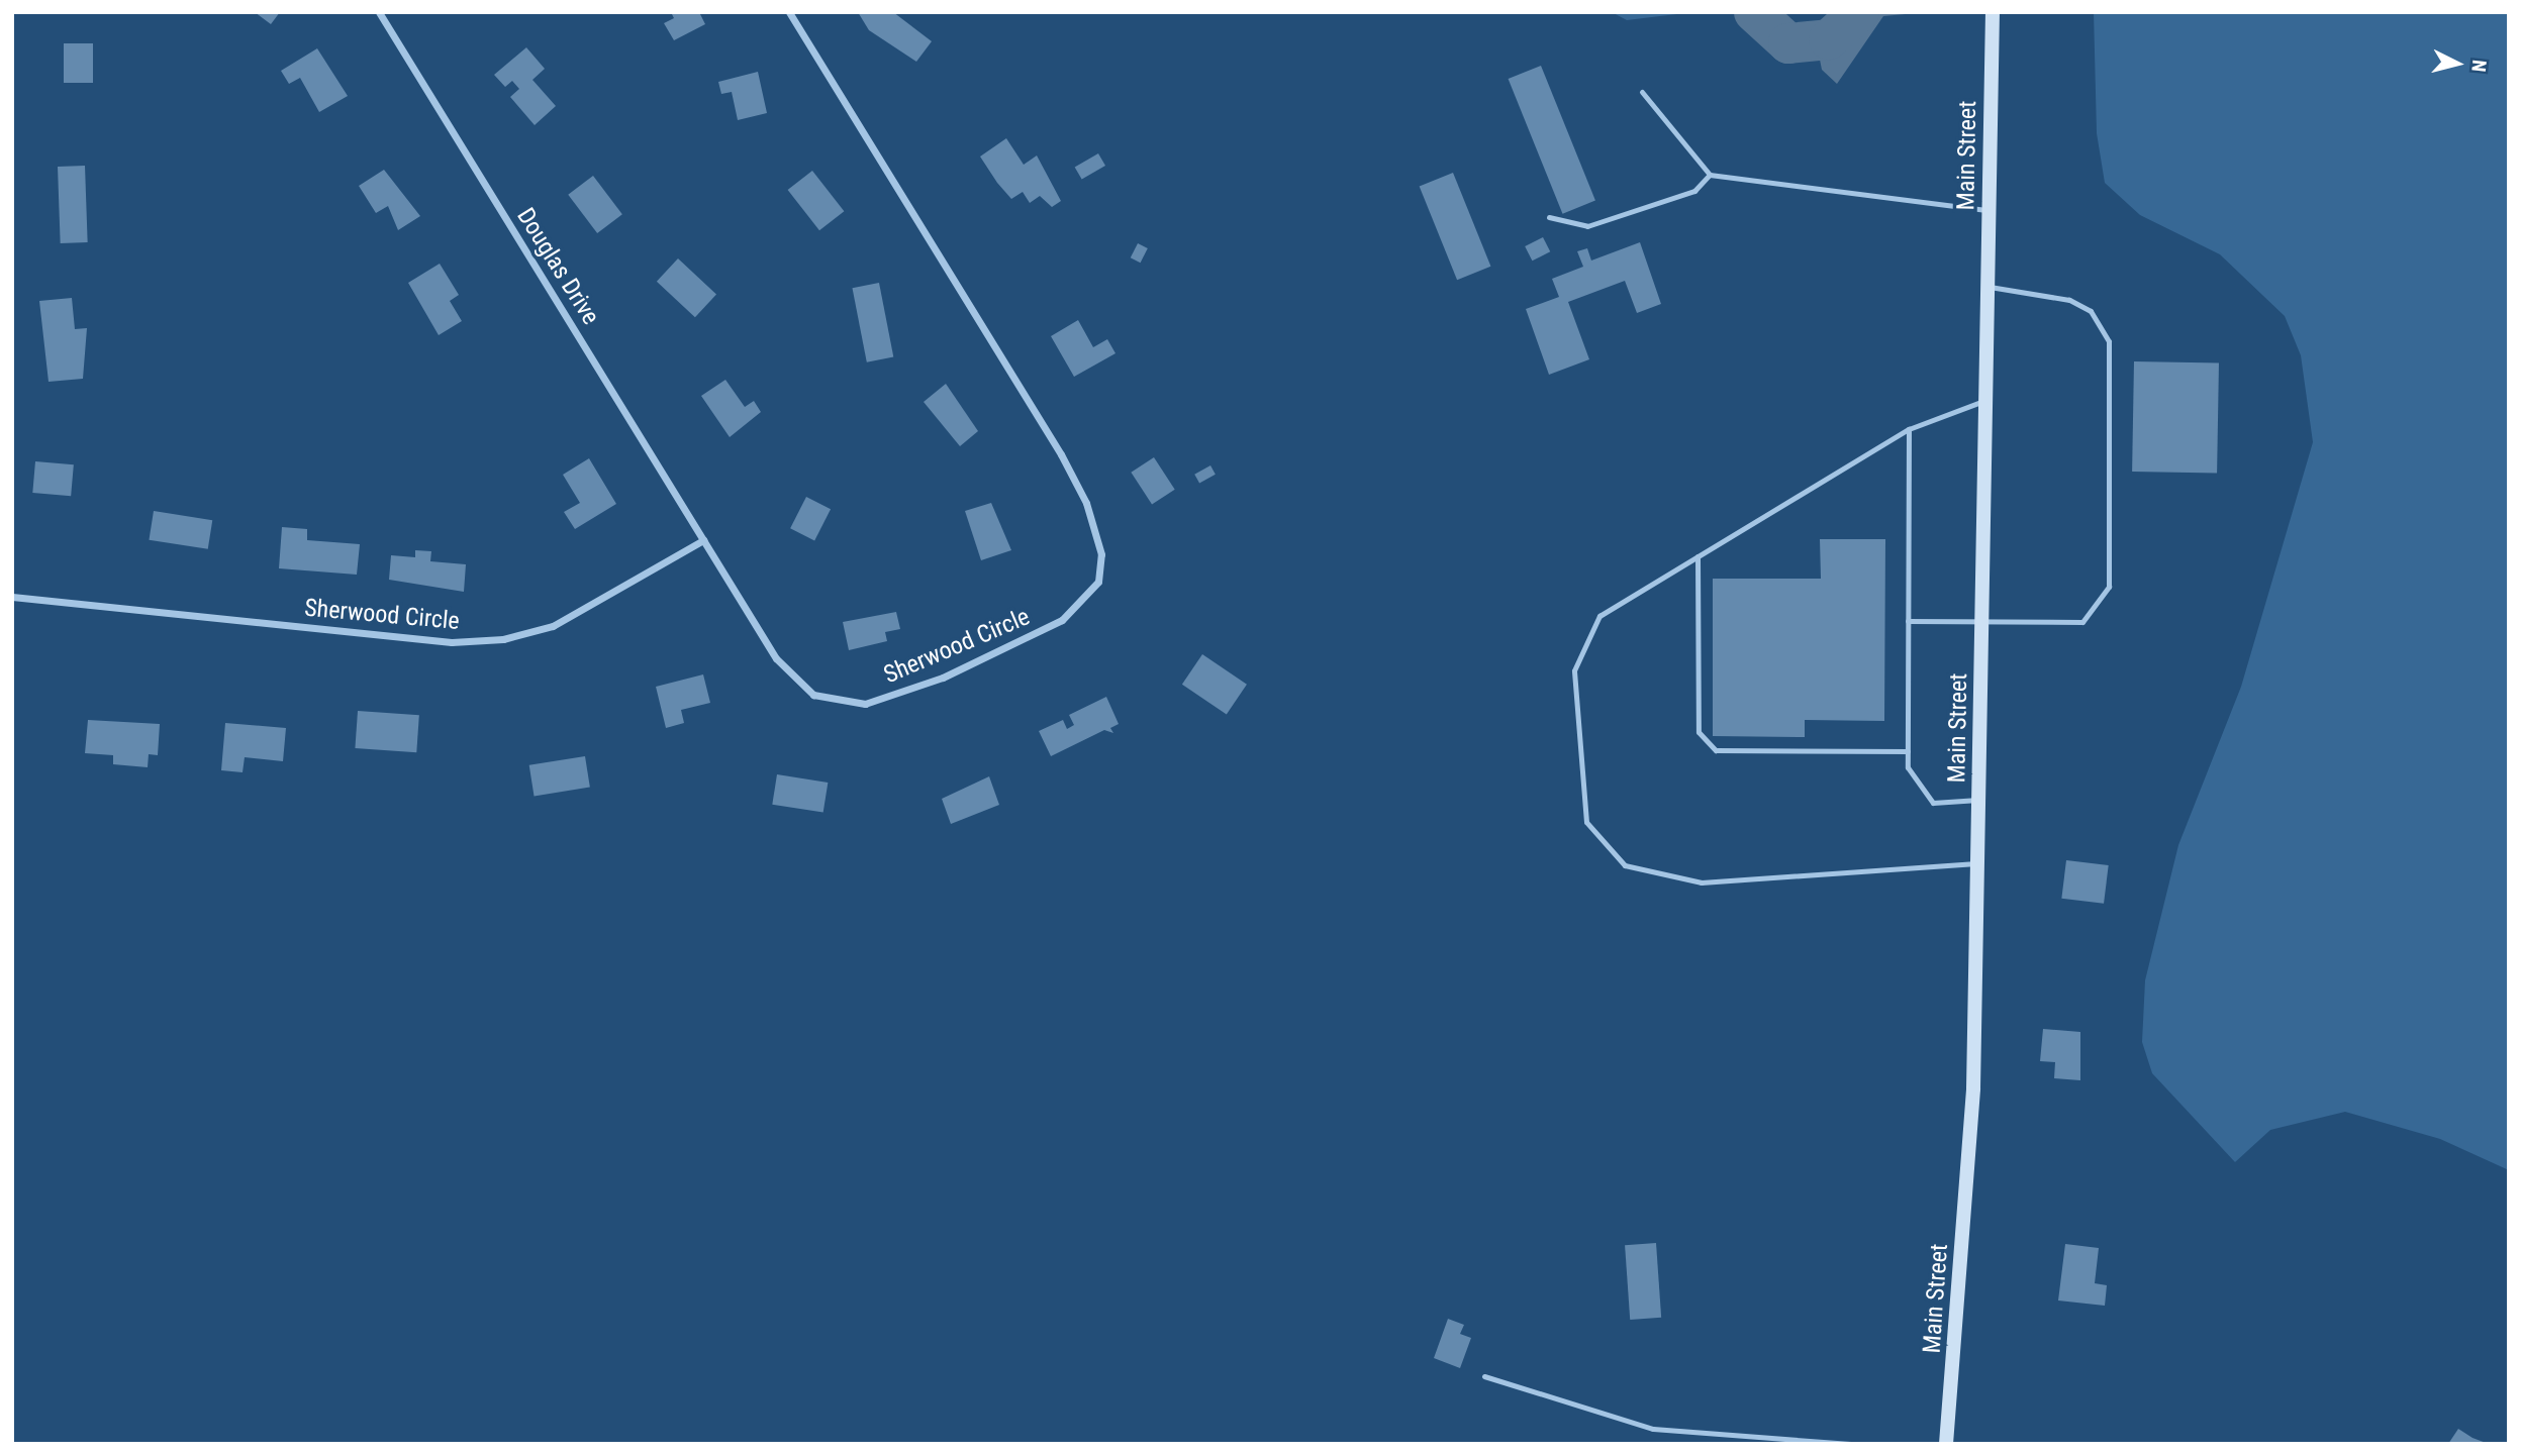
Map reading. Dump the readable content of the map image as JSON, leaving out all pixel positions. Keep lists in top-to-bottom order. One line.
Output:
{"streets":{"main road":["Main Street"],"street":["Douglas Drive","Sherwood Circle"]},"crossings":[["Douglas Drive","Sherwood Circle"]],"north":"right"}
